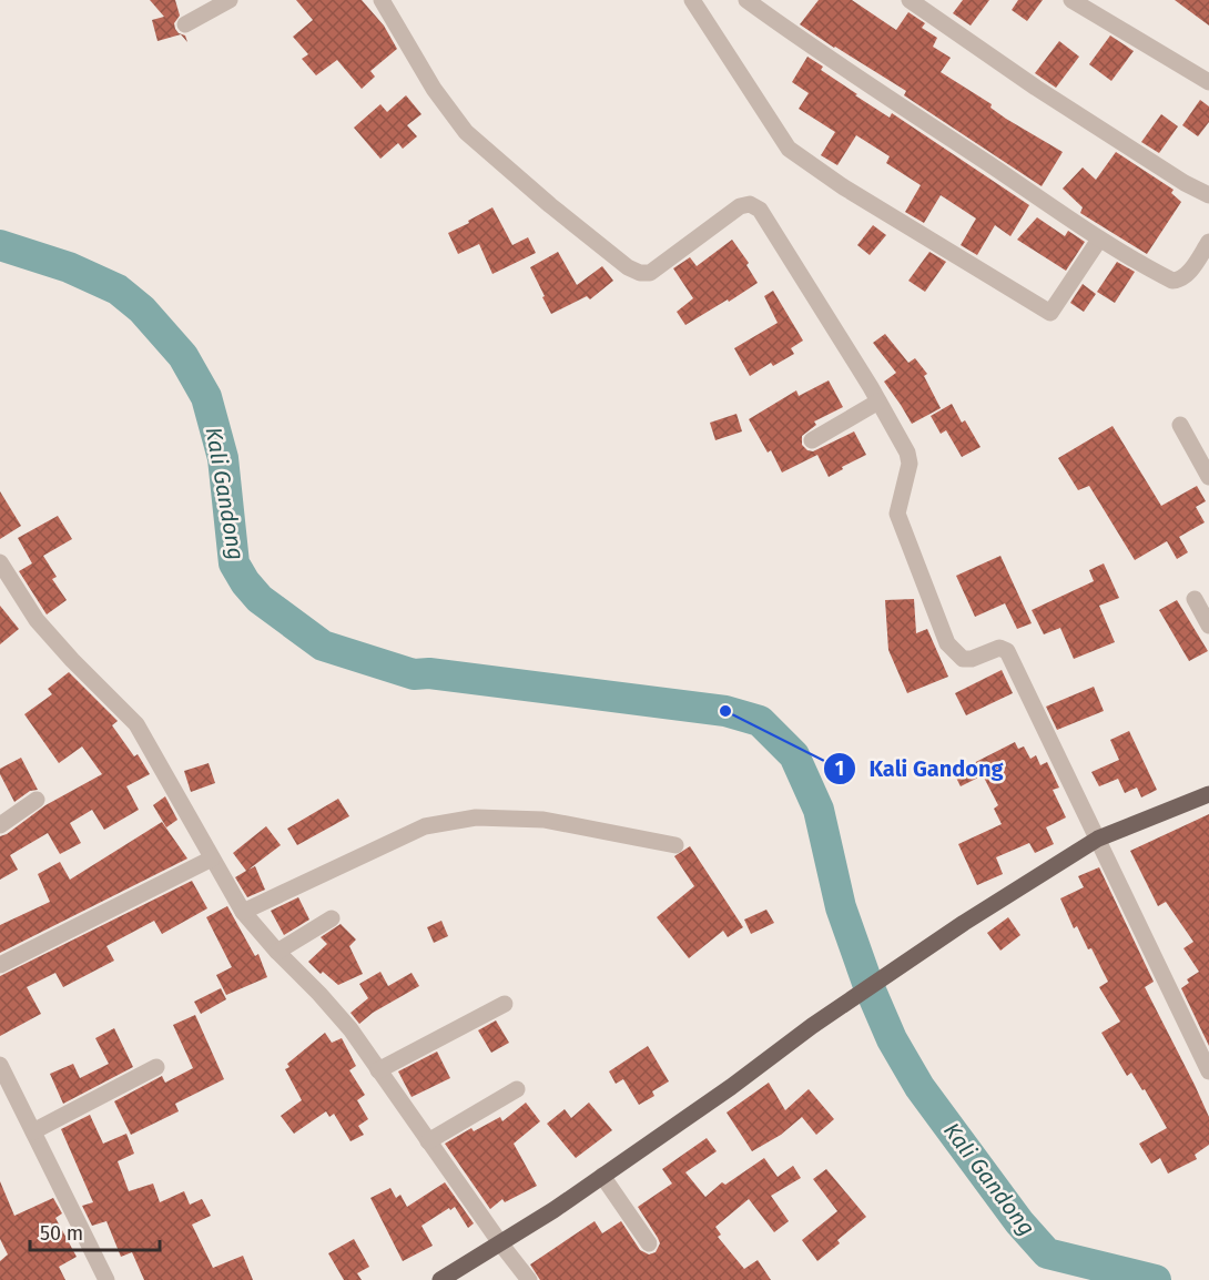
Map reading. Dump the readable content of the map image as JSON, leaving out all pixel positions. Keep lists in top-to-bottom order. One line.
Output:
{"water":["Kali Gandong"],"places":["Kali Gandong"],"scale_bar":"50 m"}
